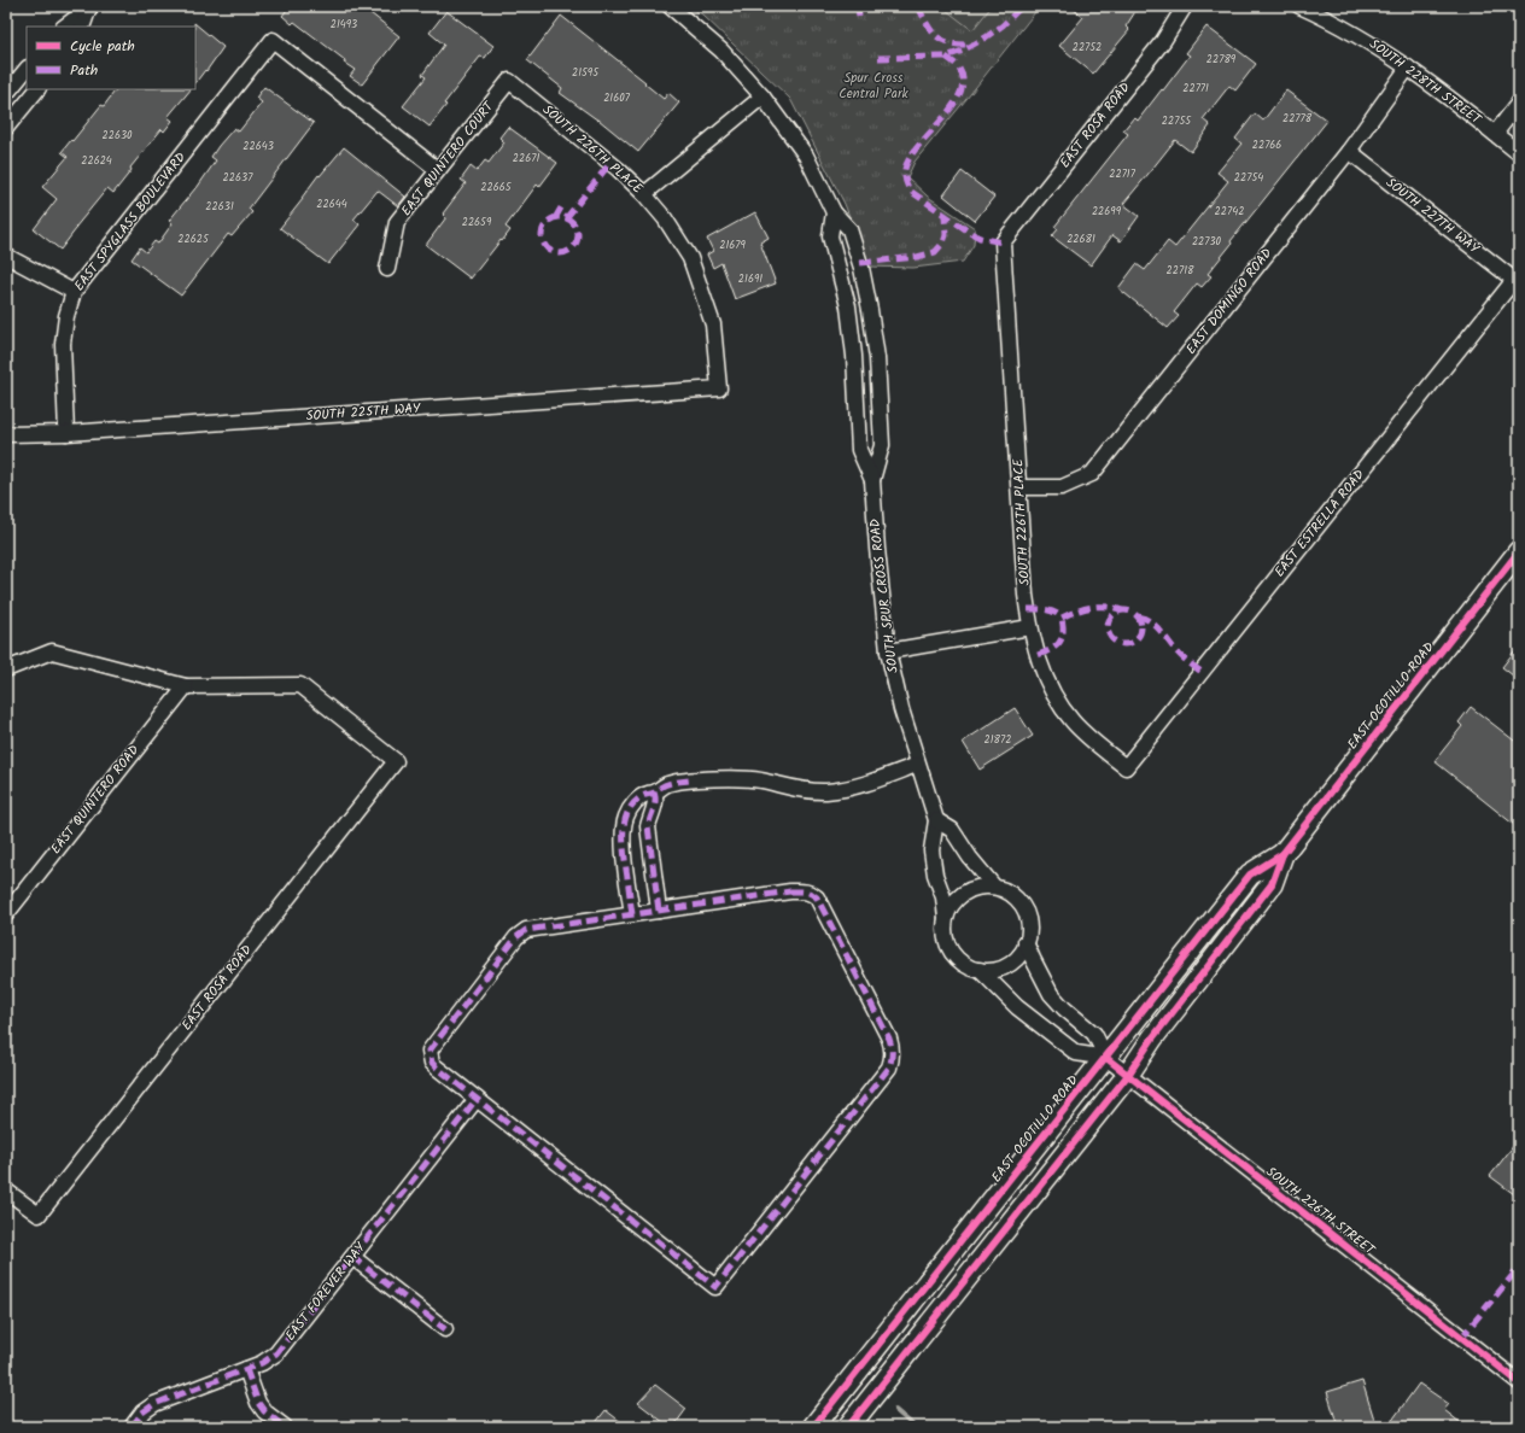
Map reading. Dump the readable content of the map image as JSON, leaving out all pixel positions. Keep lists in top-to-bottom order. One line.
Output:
{"streets":{"main road":["EAST OCOTILLO ROAD"],"street":["SOUTH 228TH STREET","EAST ROSA ROAD","SOUTH 226TH PLACE","EAST QUINTERO COURT","SOUTH 227TH WAY","EAST SPYGLASS BOULEVARD","EAST DOMINGO ROAD","SOUTH 225TH WAY","EAST ESTRELLA ROAD","SOUTH SPUR CROSS ROAD","EAST QUINTERO ROAD","SOUTH 226TH STREET","EAST FOREVER WAY"]},"crossings":[["SOUTH 228TH STREET","EAST DOMINGO ROAD"],["EAST ROSA ROAD","SOUTH 226TH PLACE"],["EAST ROSA ROAD","EAST QUINTERO ROAD"],["SOUTH 226TH PLACE","EAST QUINTERO COURT"],["SOUTH 226TH PLACE","EAST DOMINGO ROAD"],["SOUTH 226TH PLACE","SOUTH 225TH WAY"],["SOUTH 226TH PLACE","EAST ESTRELLA ROAD"],["EAST QUINTERO COURT","EAST SPYGLASS BOULEVARD"],["SOUTH 227TH WAY","EAST DOMINGO ROAD"],["SOUTH 227TH WAY","EAST ESTRELLA ROAD"],["EAST SPYGLASS BOULEVARD","SOUTH 225TH WAY"],["SOUTH SPUR CROSS ROAD","EAST OCOTILLO ROAD"],["SOUTH SPUR CROSS ROAD","SOUTH 226TH STREET"],["EAST OCOTILLO ROAD","SOUTH 226TH STREET"]],"parks":["Spur Cross Central Park"],"house_numbers":["21493","22752","22789","21595","22771","21607","22778","22755","22630","22766","22643","22671","22624","22717","22637","22754","22665","22644","22631","22699","22742","22659","22625","22681","22730","21679","22718","21691","21872"],"legend":["Cycle path","Path"]}
